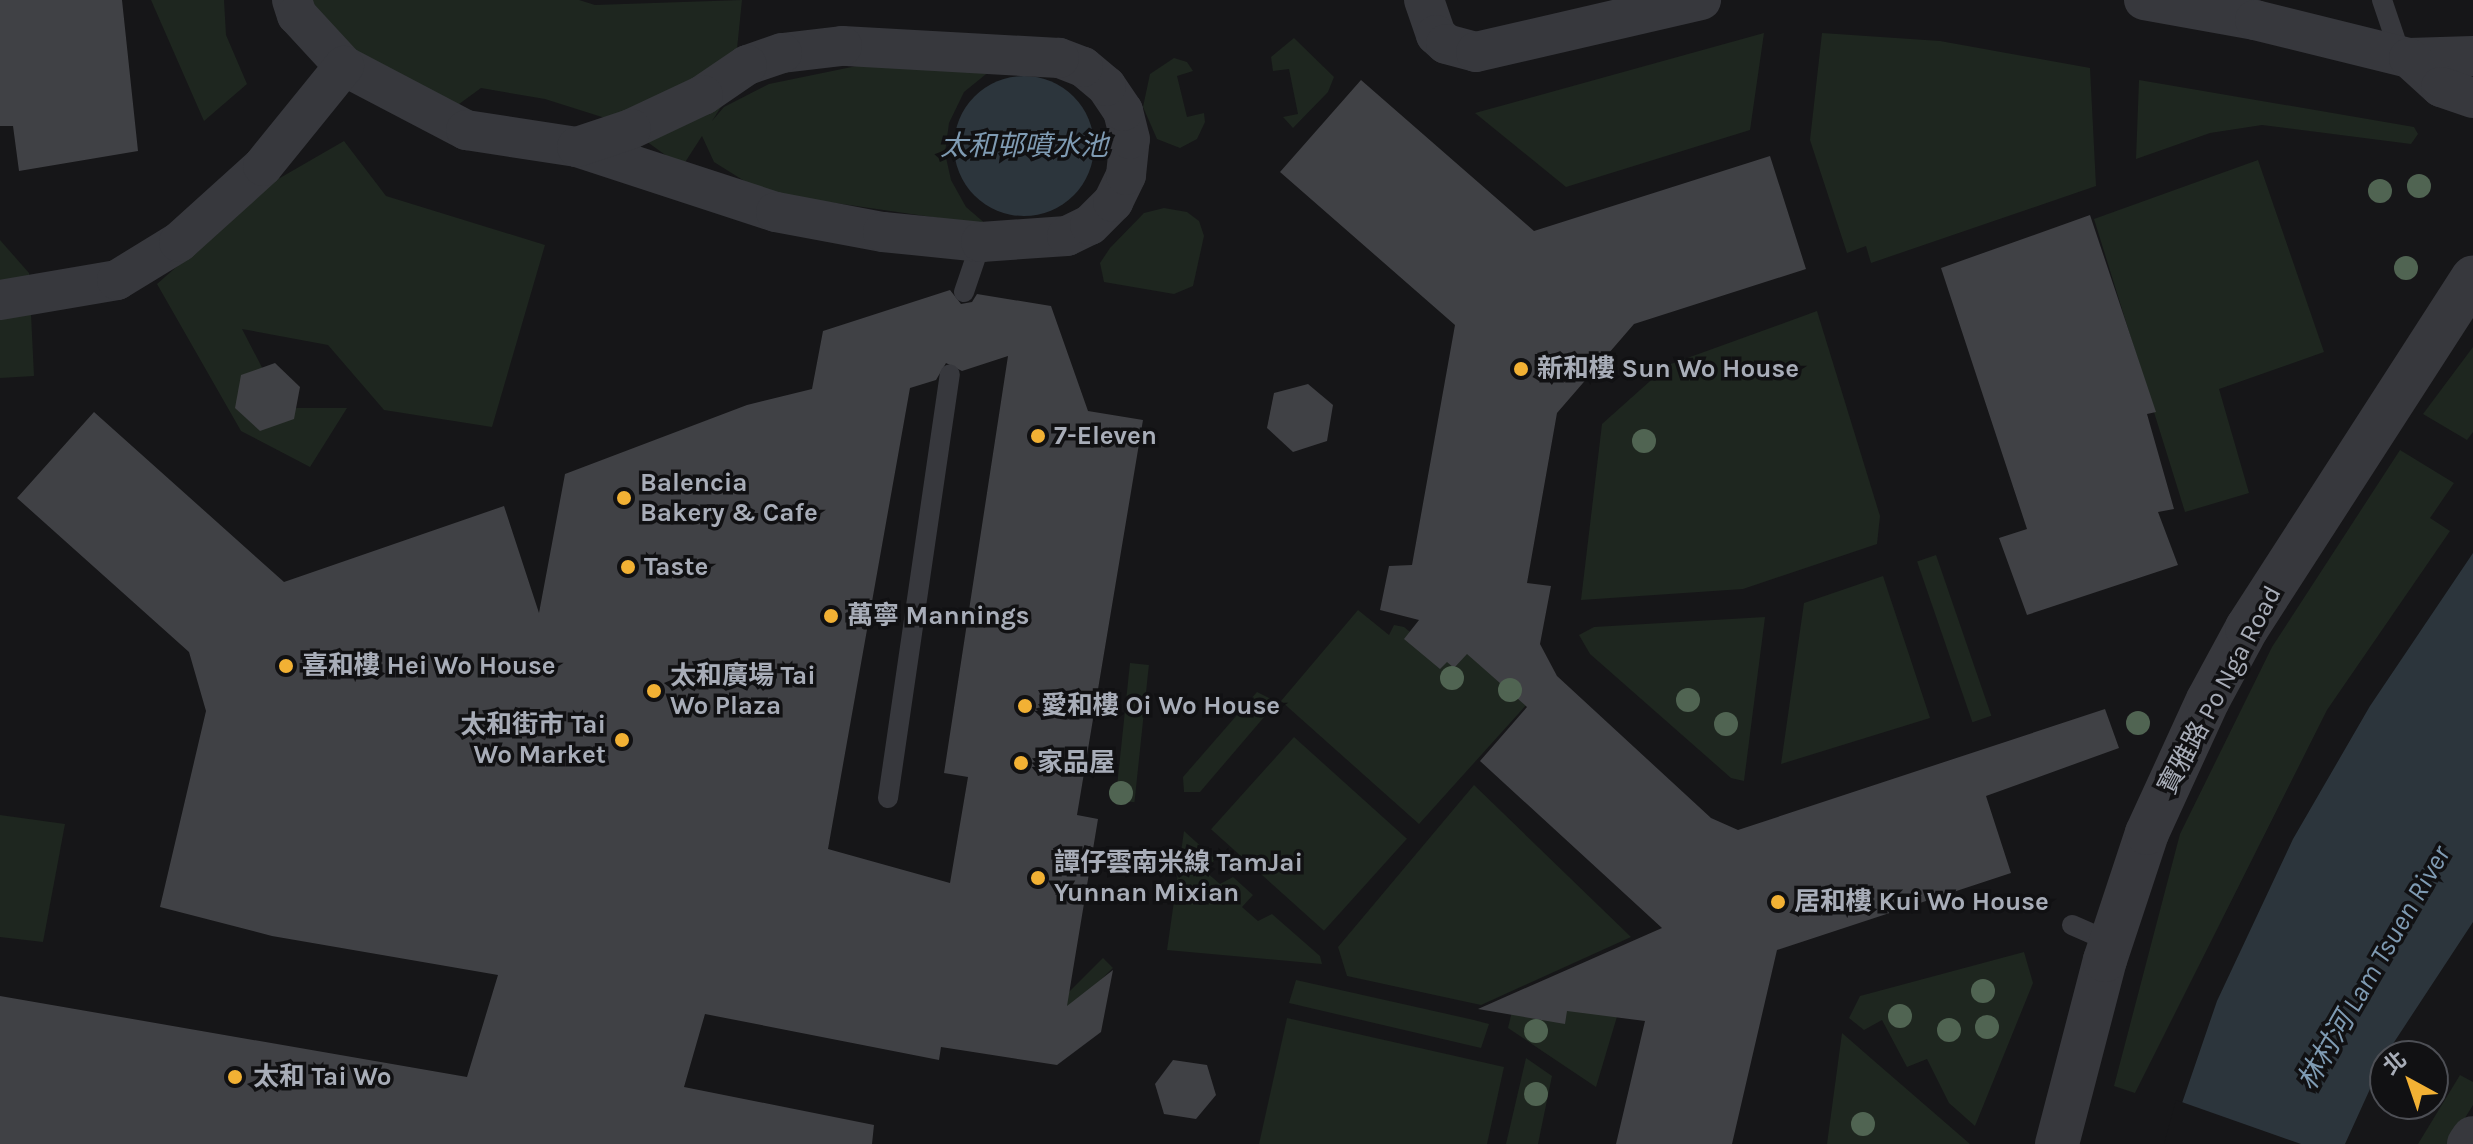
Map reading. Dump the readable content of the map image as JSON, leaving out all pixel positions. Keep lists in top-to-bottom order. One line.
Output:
{"streets":{"street":["寶雅路 Po Nga Road"]},"water":["太和邨噴水池","林村河 Lam Tsuen River"],"places":["新和樓 Sun Wo House","7-Eleven","Balencia Bakery & Cafe","Taste","萬寧 Mannings","喜和樓 Hei Wo House","太和廣場 Tai Wo Plaza","愛和樓 Oi Wo House","太和街市 Tai Wo Market","家品屋","譚仔雲南米線 TamJai Yunnan Mixian","居和樓 Kui Wo House","太和 Tai Wo"],"north":"top left"}
